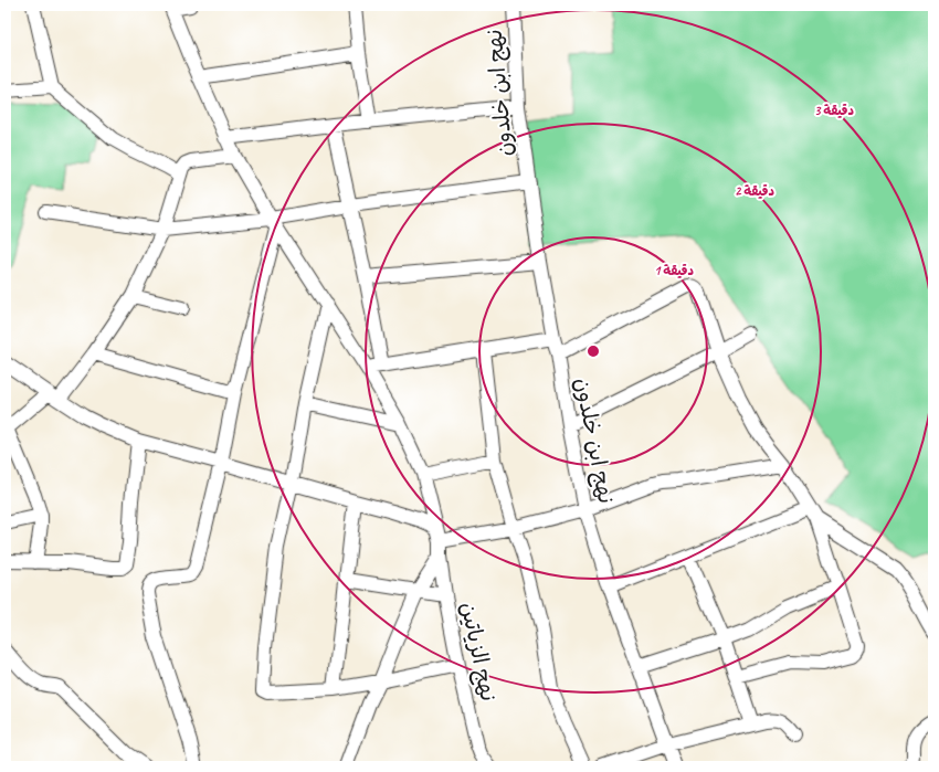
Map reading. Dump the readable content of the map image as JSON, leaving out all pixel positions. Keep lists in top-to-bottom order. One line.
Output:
{"streets":{"street":["نهج ابن خلدون","نهج الزياتين"]},"rings":["3 دقيقة","2 دقيقة","1 دقيقة"]}
